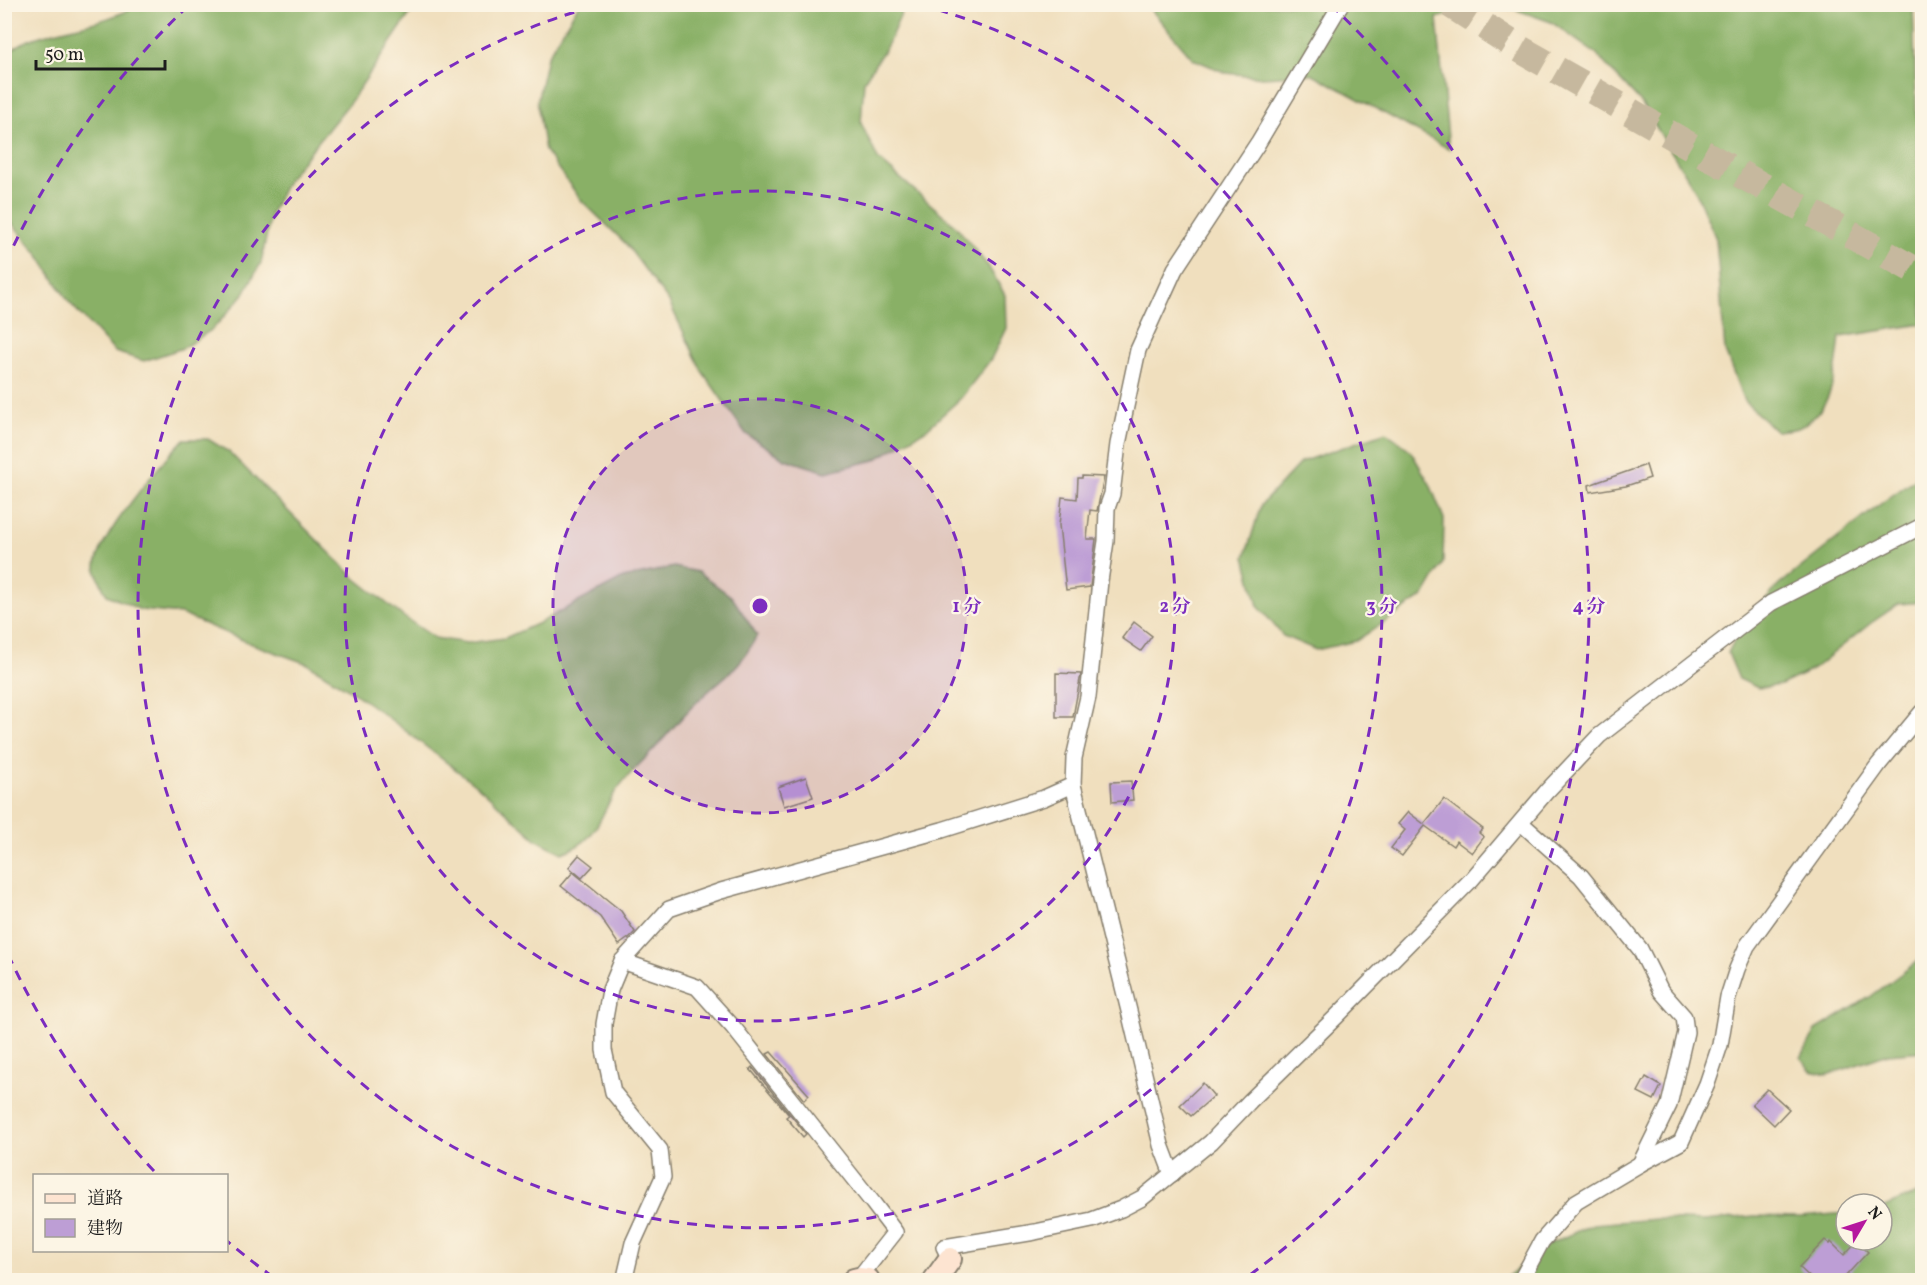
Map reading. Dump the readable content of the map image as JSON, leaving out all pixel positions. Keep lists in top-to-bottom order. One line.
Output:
{"legend":["道路","建物"],"scale_bar":"50 m","north":"top right","rings":["1 分","2 分","3 分","4 分"]}
